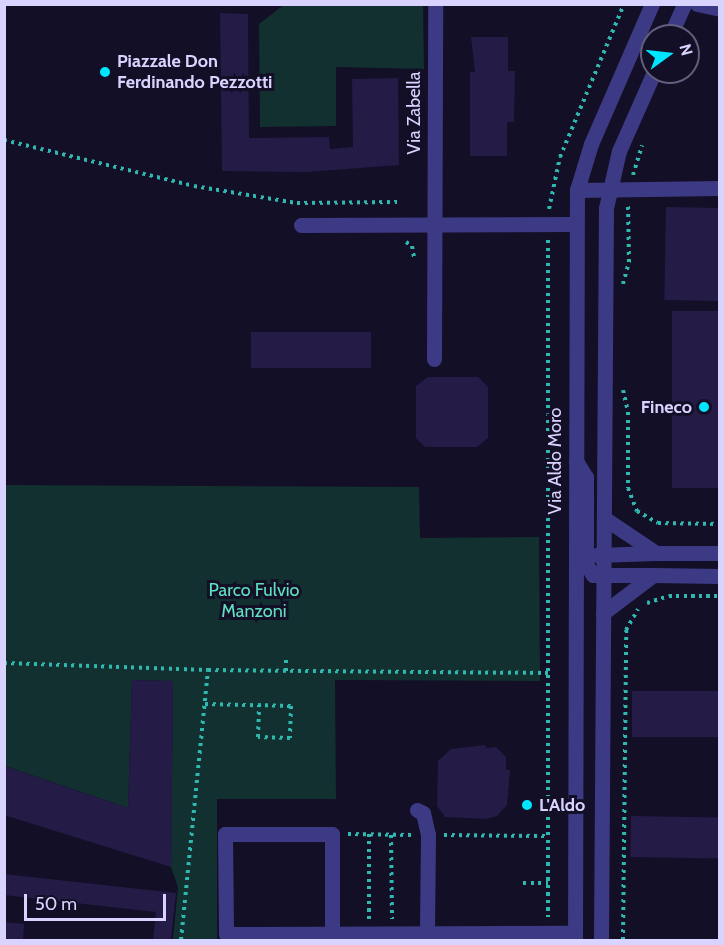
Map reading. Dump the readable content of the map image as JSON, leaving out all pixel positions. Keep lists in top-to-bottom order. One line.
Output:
{"streets":{"street":["Via Zabella","Via Aldo Moro"]},"parks":["Parco Fulvio Manzoni"],"places":["Piazzale Don Ferdinando Pezzotti","Fineco","L'Aldo"],"scale_bar":"50 m","north":"right"}
